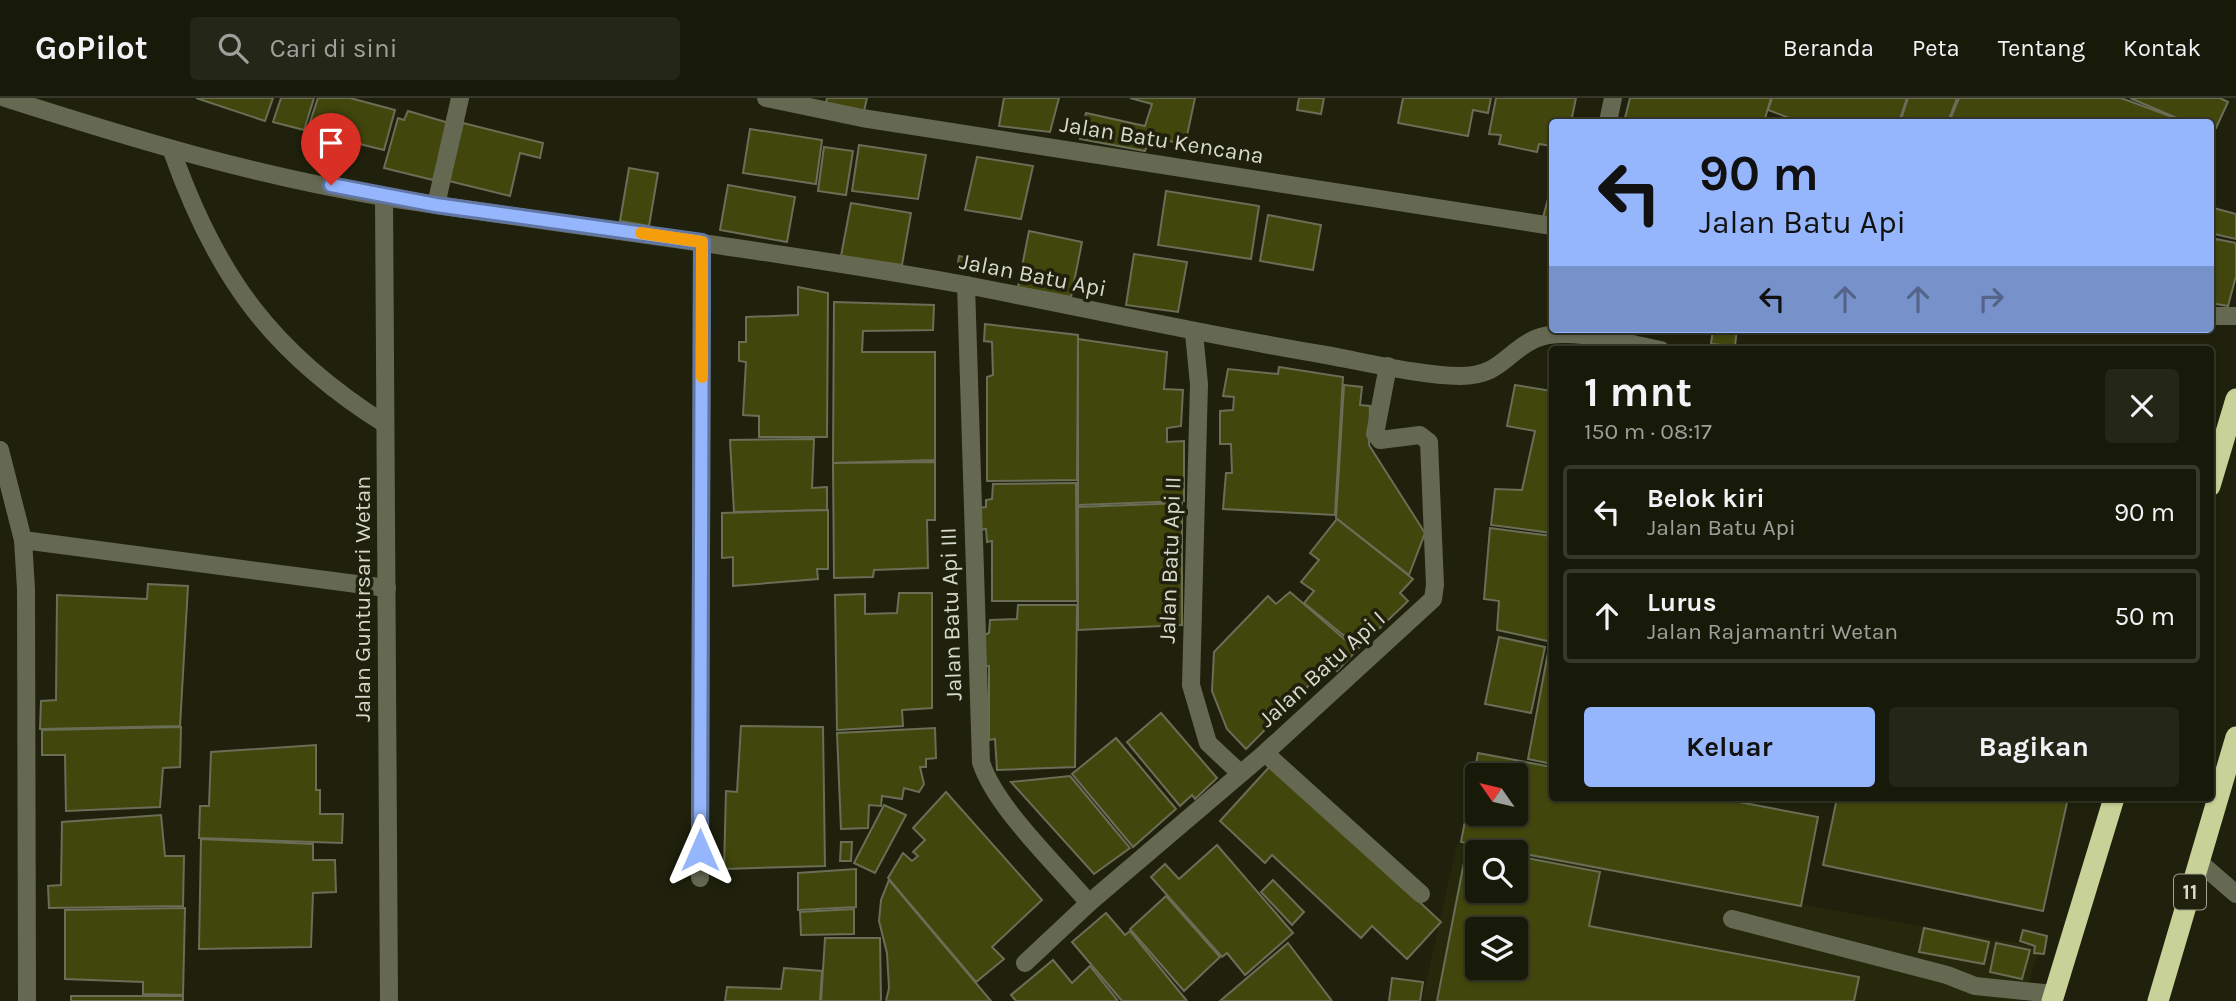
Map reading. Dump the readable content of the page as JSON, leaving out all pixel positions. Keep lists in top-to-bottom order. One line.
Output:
{"streets":{"highway":["11"],"street":["Jalan Batu Kencana","Jalan Batu Api","Jalan Batu Api II","Jalan Guntursari Wetan","Jalan Batu Api III","Jalan Batu Api I"]},"crossings":[["Jalan Batu Api","Jalan Batu Api II"],["Jalan Batu Api","Jalan Guntursari Wetan"],["Jalan Batu Api","Jalan Batu Api III"],["Jalan Batu Api","Jalan Batu Api I"],["Jalan Batu Api II","Jalan Batu Api I"],["Jalan Batu Api III","Jalan Batu Api I"]],"north":"top left","page":{"header":"GoPilot","search":"Cari di sini","nav":["Beranda","Peta","Tentang","Kontak"],"turn":["90 m","Jalan Batu Api"],"heading":["1 mnt","150 m · 08:17"],"list":[{"name":"Belok kiri","note":"Jalan Batu Api","value":"90 m"},{"name":"Lurus","note":"Jalan Rajamantri Wetan","value":"50 m"}],"buttons":["Keluar","Bagikan"]}}
